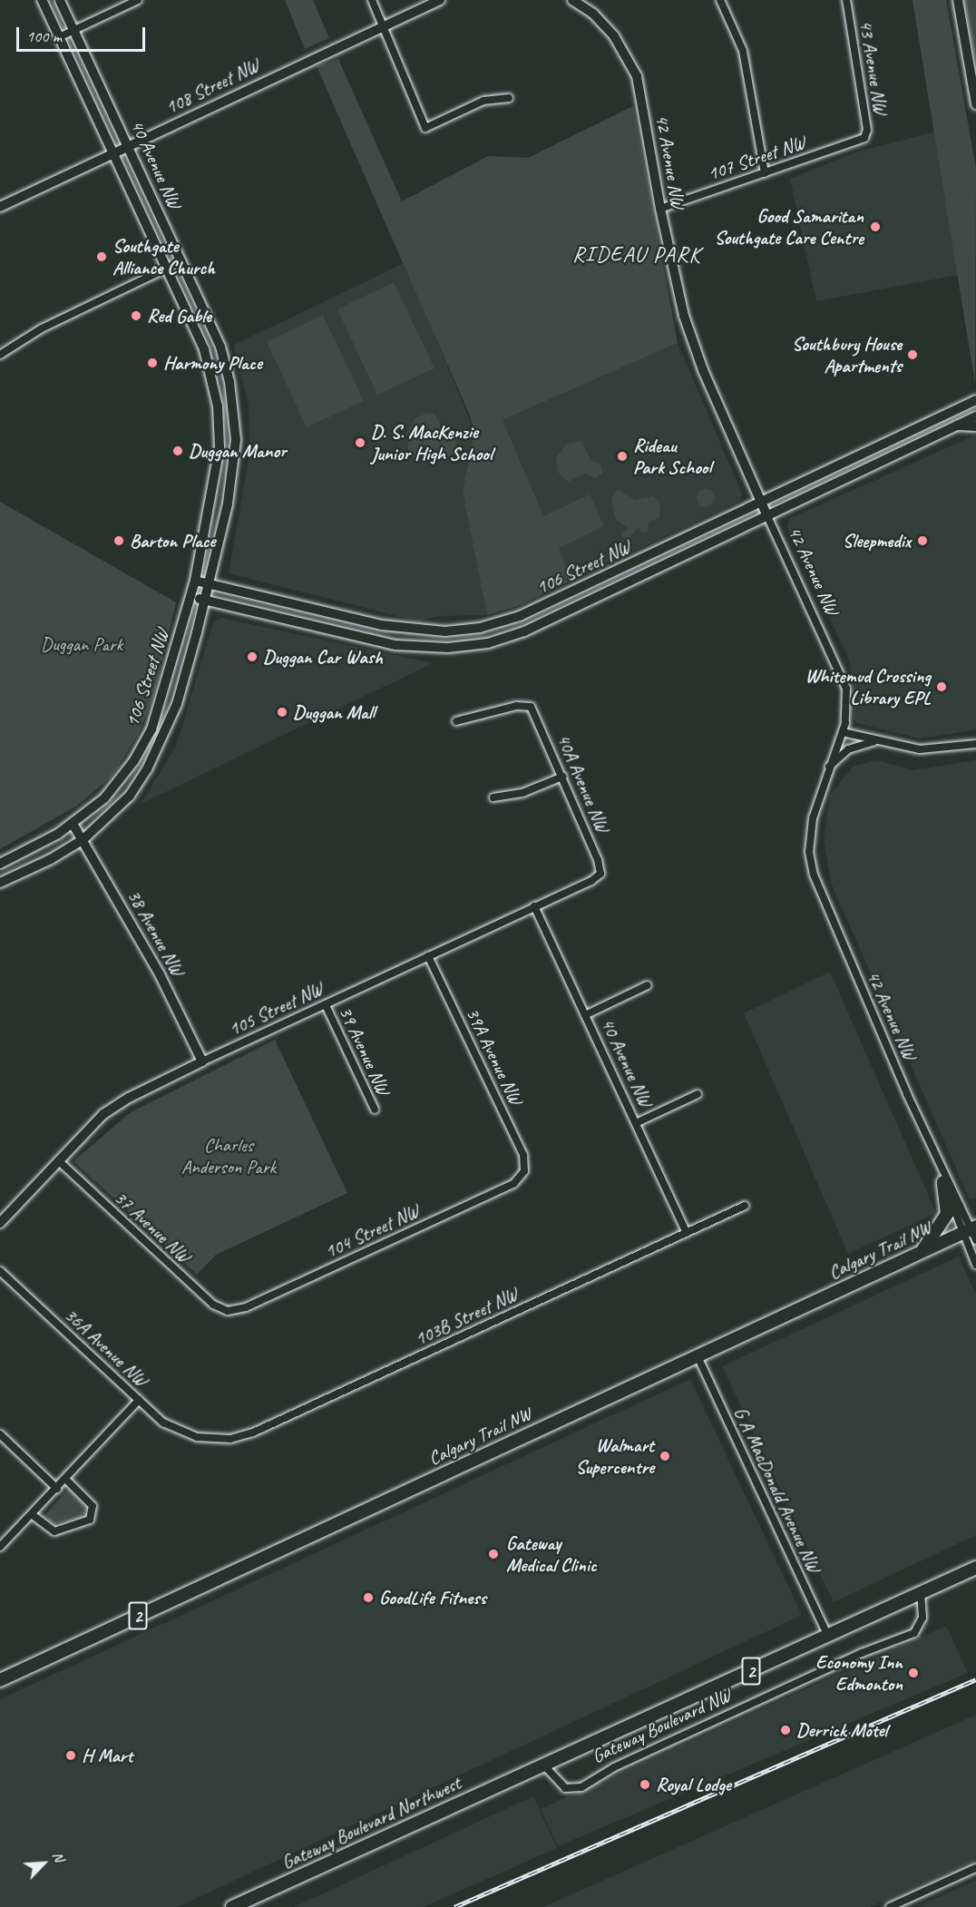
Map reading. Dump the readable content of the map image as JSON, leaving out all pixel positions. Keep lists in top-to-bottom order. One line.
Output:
{"streets":{"highway":["Calgary Trail NW","2","Gateway Boulevard NW","Gateway Boulevard Northwest"],"street":["43 Avenue NW","108 Street NW","107 Street NW","42 Avenue NW","40 Avenue NW","106 Street NW","40A Avenue NW","38 Avenue NW","105 Street NW","39 Avenue NW","39A Avenue NW","37 Avenue NW","104 Street NW","103B Street NW","36A Avenue NW","G A MacDonald Avenue NW"]},"crossings":[["43 Avenue NW","107 Street NW"],["108 Street NW","40 Avenue NW"],["107 Street NW","42 Avenue NW"],["42 Avenue NW","106 Street NW"],["42 Avenue NW","Calgary Trail NW"],["40 Avenue NW","106 Street NW"],["40 Avenue NW","105 Street NW"],["40 Avenue NW","103B Street NW"],["106 Street NW","38 Avenue NW"],["40A Avenue NW","105 Street NW"],["38 Avenue NW","105 Street NW"],["105 Street NW","39 Avenue NW"],["105 Street NW","39A Avenue NW"],["105 Street NW","37 Avenue NW"],["39A Avenue NW","104 Street NW"],["37 Avenue NW","104 Street NW"],["Calgary Trail NW","G A MacDonald Avenue NW"],["103B Street NW","36A Avenue NW"],["G A MacDonald Avenue NW","Gateway Boulevard NW"],["Gateway Boulevard NW","Gateway Boulevard Northwest"]],"districts":["RIDEAU PARK"],"parks":["Duggan Park","Charles Anderson Park"],"places":["Good Samaritan Southgate Care Centre","Southgate Alliance Church","Red Gable","Southbury House Apartments","Harmony Place","D. S. MacKenzie Junior High School","Duggan Manor","Rideau Park School","Barton Place","Sleepmedix","Duggan Car Wash","Whitemud Crossing Library EPL","Duggan Mall","Walmart Supercentre","Gateway Medical Clinic","GoodLife Fitness","Economy Inn Edmonton","Derrick Motel","H Mart","Royal Lodge"],"scale_bar":"100 m","north":"top right"}
